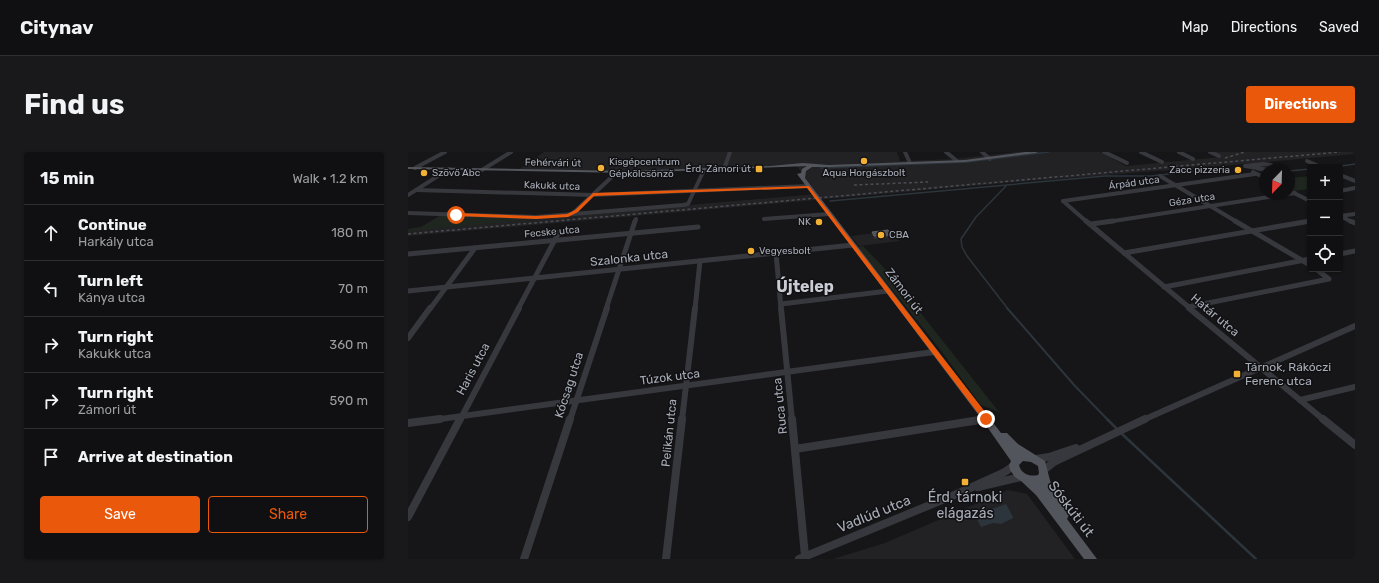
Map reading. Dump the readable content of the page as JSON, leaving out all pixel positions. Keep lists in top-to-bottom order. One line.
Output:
{"streets":{"main road":["Fehérvári út","Zámori út","Sóskúti út"],"street":["Árpád utca","Kakukk utca","Géza utca","Fecske utca","Szalonka utca","Határ utca","Haris utca","Túzok utca","Kócsag utca","Ruca utca","Pelikán utca","Vadlúd utca"]},"crossings":[["Fehérvári út","Zámori út"],["Árpád utca","Határ utca"],["Kakukk utca","Zámori út"],["Géza utca","Határ utca"],["Fecske utca","Haris utca"],["Fecske utca","Kócsag utca"],["Szalonka utca","Zámori út"],["Szalonka utca","Haris utca"],["Szalonka utca","Kócsag utca"],["Szalonka utca","Ruca utca"],["Szalonka utca","Pelikán utca"],["Zámori út","Túzok utca"],["Zámori út","Sóskúti út"],["Zámori út","Vadlúd utca"],["Haris utca","Túzok utca"],["Túzok utca","Kócsag utca"],["Túzok utca","Ruca utca"],["Túzok utca","Pelikán utca"],["Ruca utca","Vadlúd utca"],["Sóskúti út","Vadlúd utca"]],"districts":["Újtelep"],"places":{"other":["Aqua Horgászbolt","Kisgépcentrum Gépkölcsönző","Zacc pizzeria","Szövő Abc","NK","CBA","Vegyesbolt"],"transit":["Érd, Zámori út","Tárnok, Rákóczi Ferenc utca","Érd, tárnoki elágazás"]},"north":"bottom left","page":{"header":"Citynav","nav":["Map","Directions","Saved"],"buttons":["Directions",["Save","Share"]],"title":"Find us","heading":["15 min","Walk · 1.2 km"],"map_buttons":["+","−"],"list":[["Continue","Harkály utca","180 m"],["Turn left","Kánya utca","70 m"],["Turn right","Kakukk utca","360 m"],["Turn right","Zámori út","590 m"],"Arrive at destination"]}}
